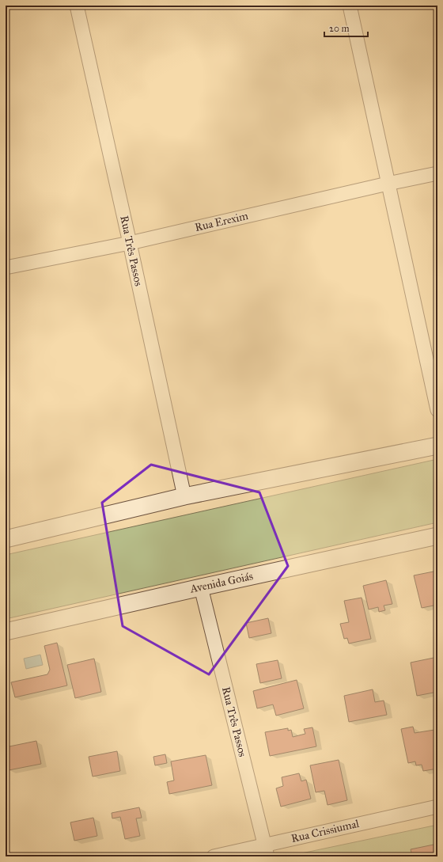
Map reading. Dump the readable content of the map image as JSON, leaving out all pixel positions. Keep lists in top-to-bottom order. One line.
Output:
{"streets":{"street":["Rua Erexim","Rua Três Passos","Avenida Goiás","Rua Crissiumal"]},"crossings":[["Rua Erexim","Rua Três Passos"],["Rua Três Passos","Avenida Goiás"],["Rua Três Passos","Rua Crissiumal"]],"scale_bar":"20 m"}
